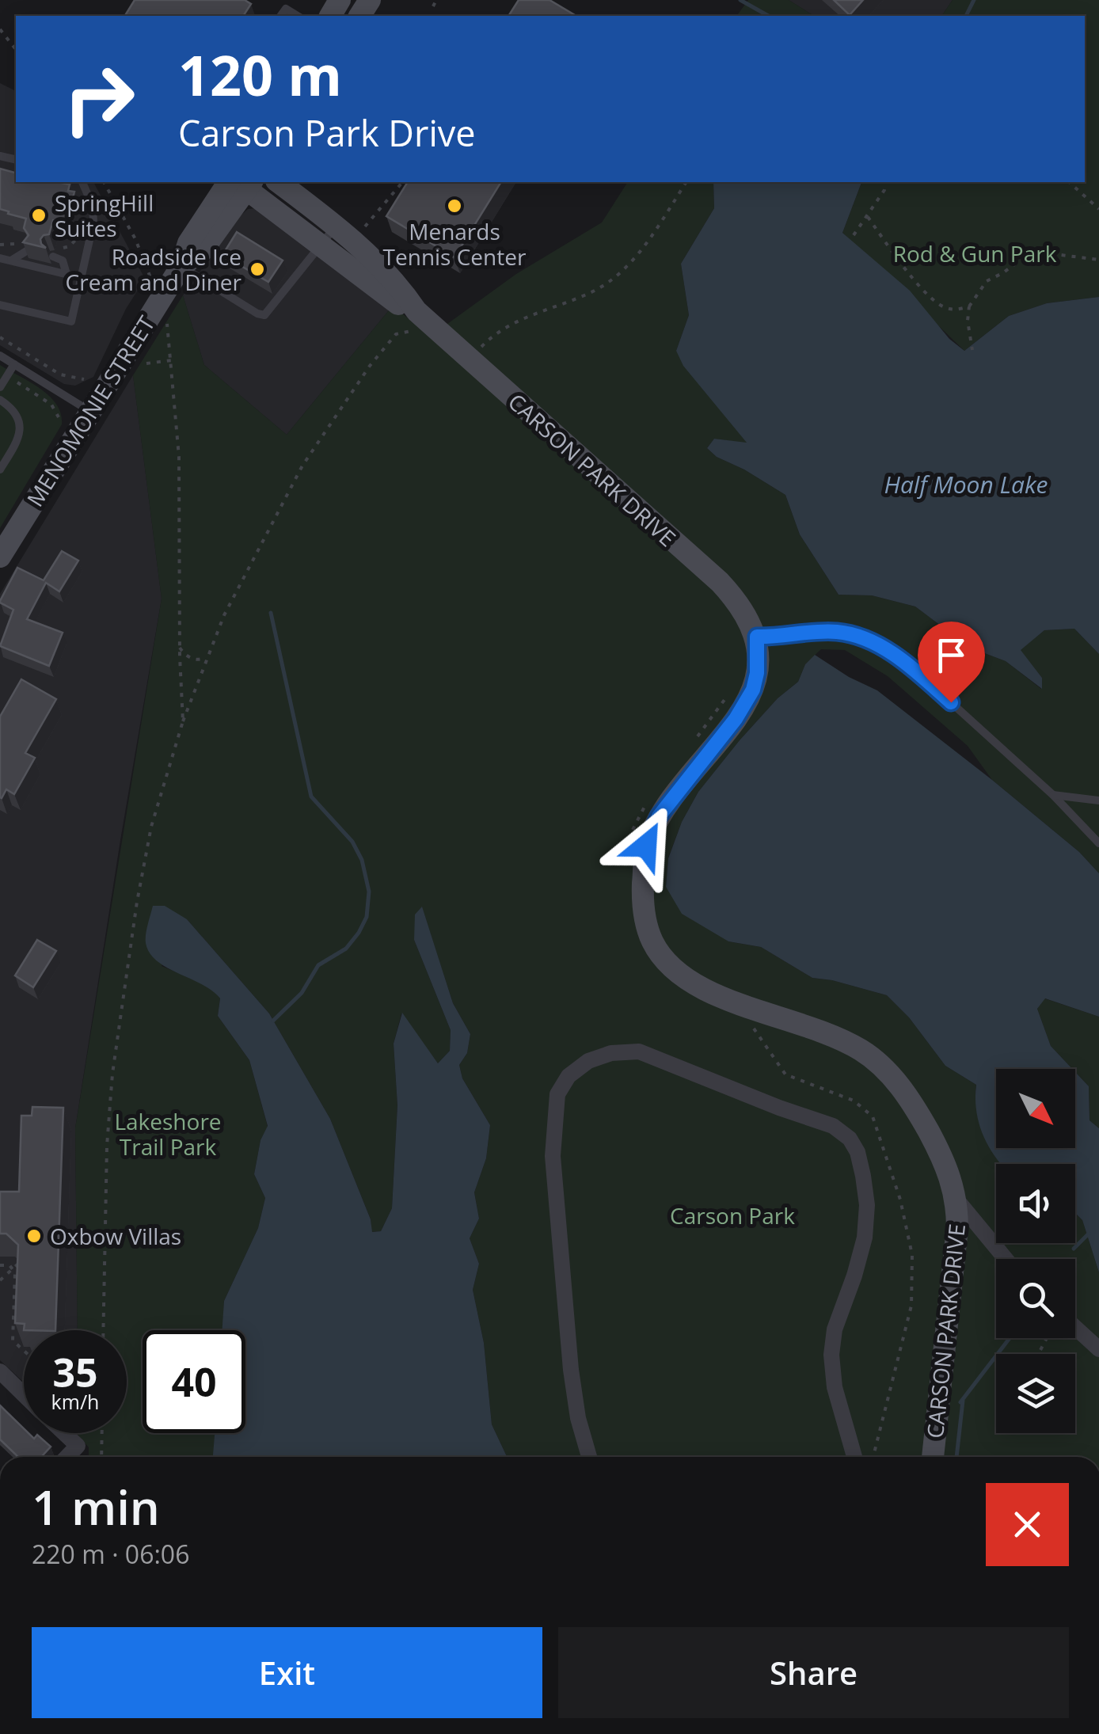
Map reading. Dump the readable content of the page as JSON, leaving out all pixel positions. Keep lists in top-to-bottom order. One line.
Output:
{"streets":{"street":["MENOMONIE STREET","CARSON PARK DRIVE"]},"crossings":[["MENOMONIE STREET","CARSON PARK DRIVE"]],"water":["Half Moon Lake"],"parks":["Rod & Gun Park","Lakeshore Trail Park","Carson Park"],"places":["Menards Tennis Center","SpringHill Suites","Roadside Ice Cream and Diner","Oxbow Villas"],"north":"bottom right","page":{"turn":["120 m","Carson Park Drive"],"speed":"35 km/h","limit":"40","heading":["1 min","220 m · 06:06"],"buttons":["Exit","Share"]}}
